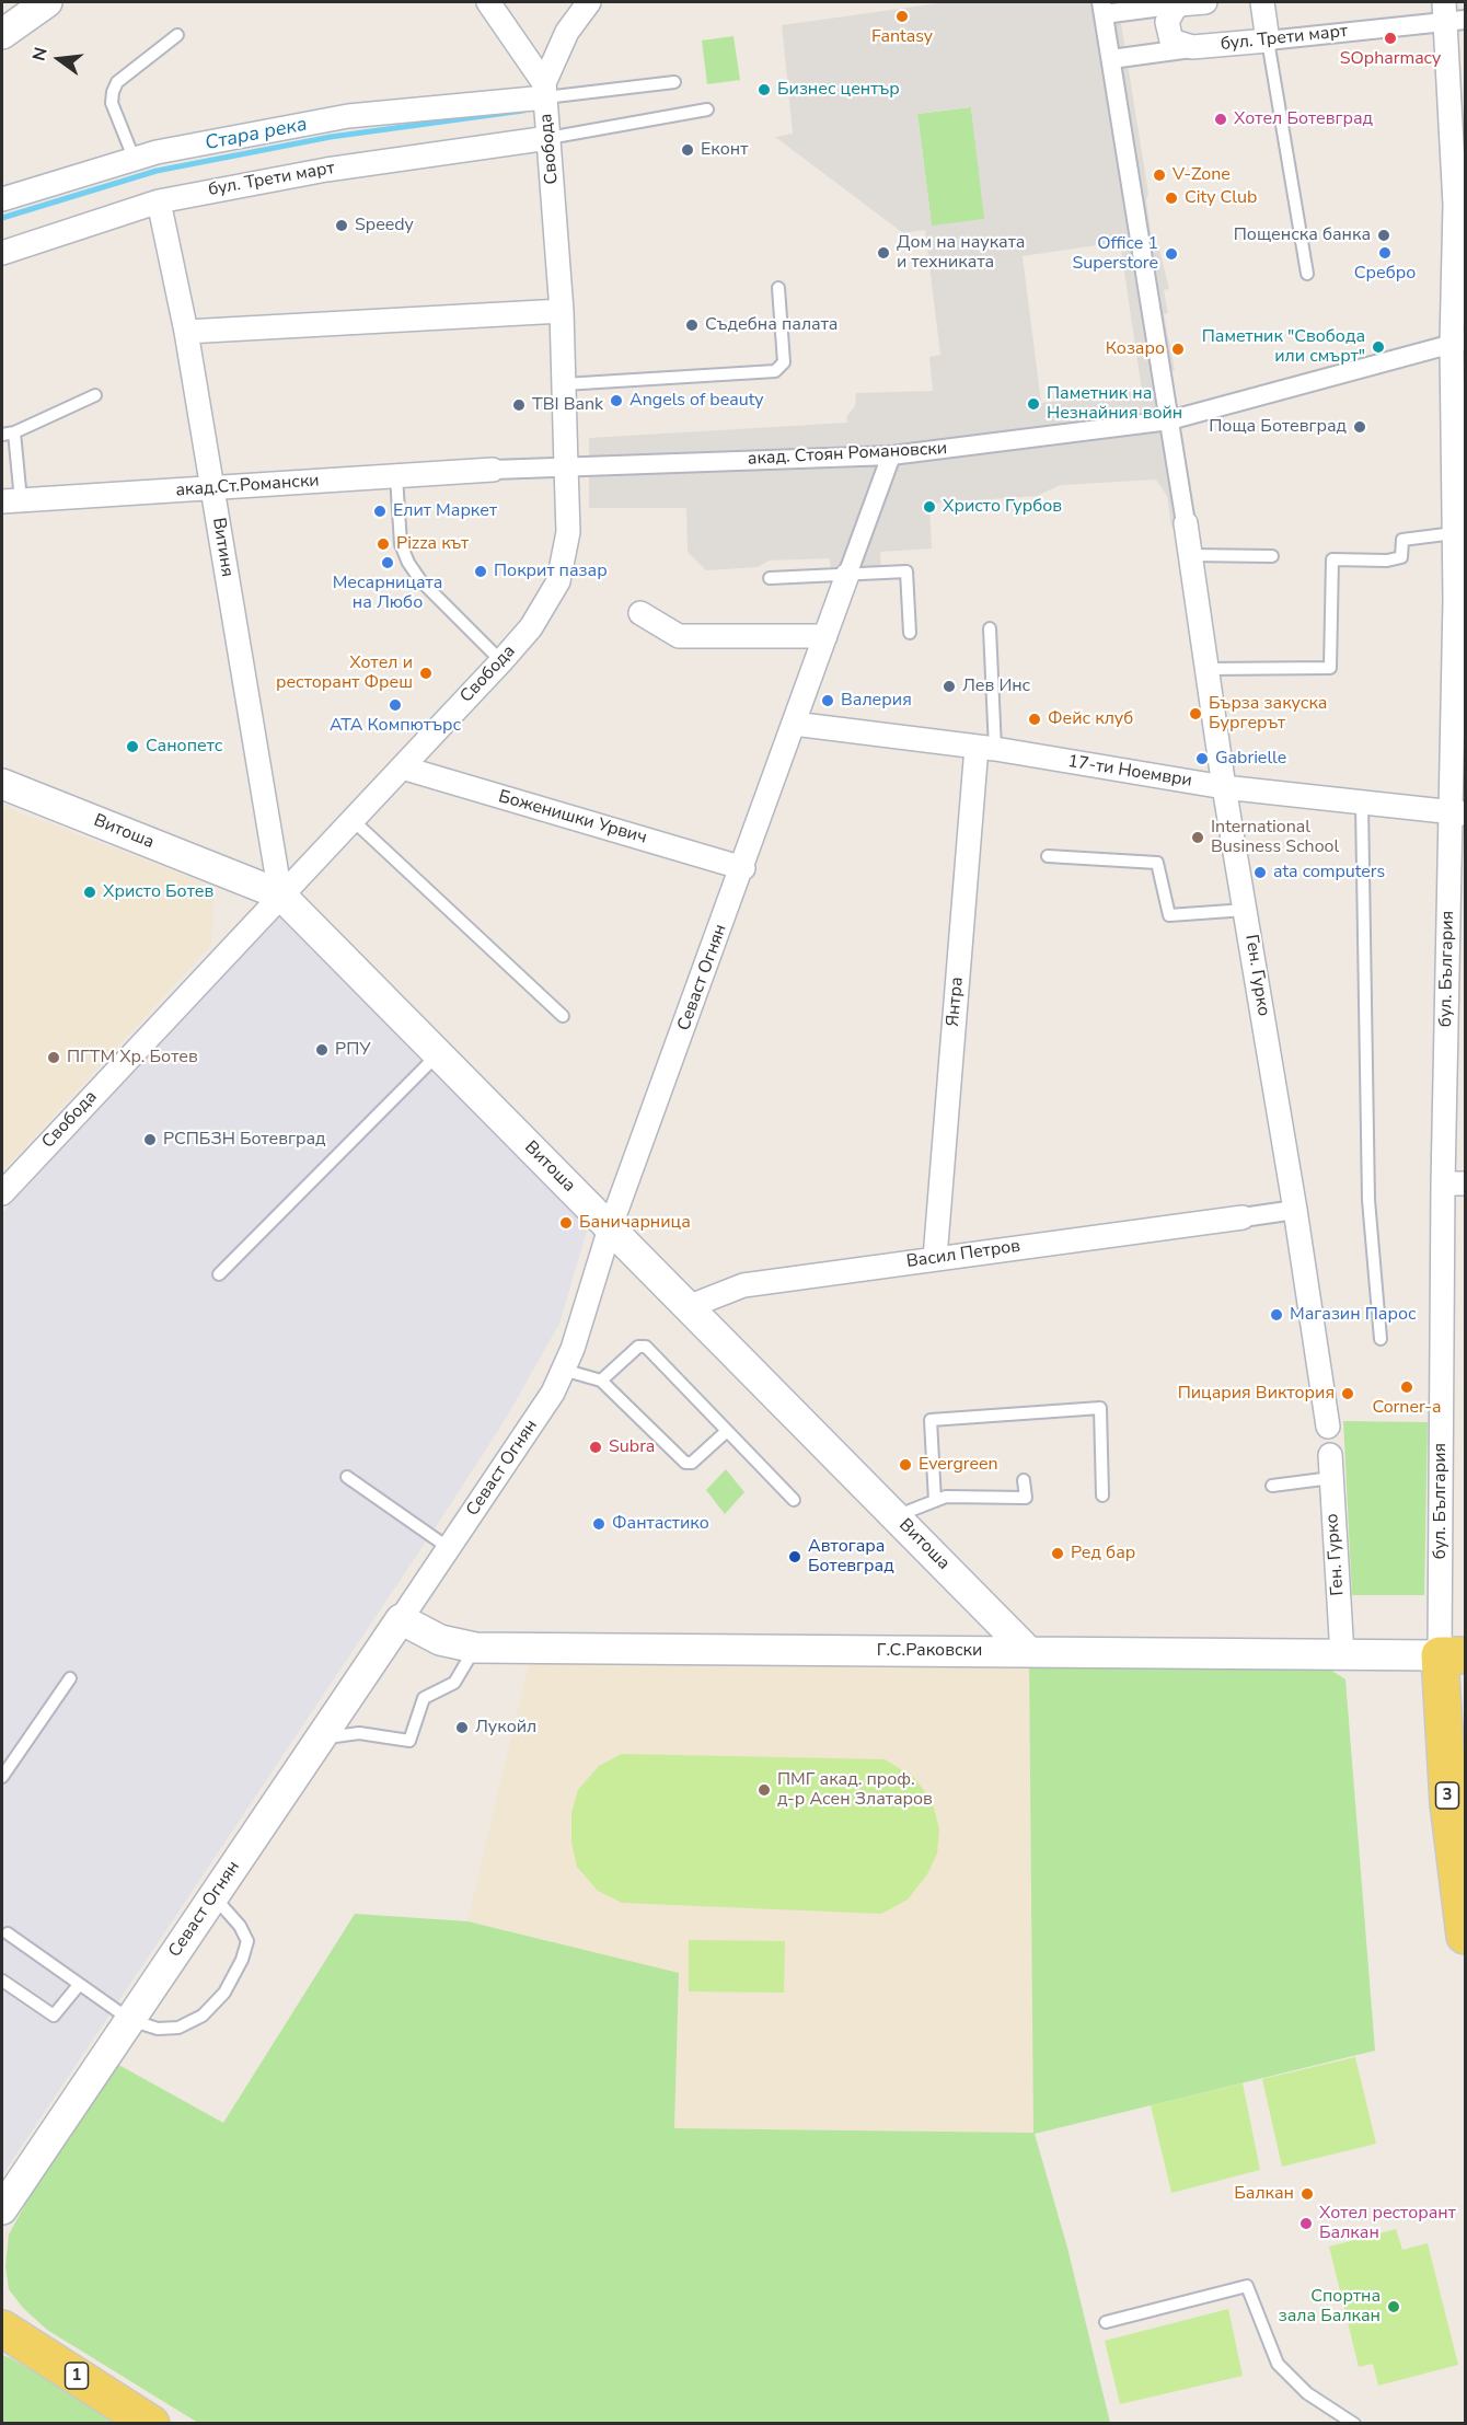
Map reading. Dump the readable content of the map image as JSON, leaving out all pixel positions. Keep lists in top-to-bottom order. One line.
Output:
{"streets":{"main road":["бул. България","3","1"],"street":["бул. Трети март","Свобода","акад. Стоян Романовски","акад.Ст.Романски","Витиня","17-ти Ноември","Боженишки Урвич","Витоша","Ген. Гурко","Севаст Огнян","Янтра","Васил Петров","Г.С.Раковски"]},"crossings":[["бул. Трети март","Свобода"],["бул. Трети март","Витиня"],["бул. Трети март","бул. България"],["Свобода","акад. Стоян Романовски"],["Свобода","Витиня"],["Свобода","Боженишки Урвич"],["Свобода","Витоша"],["акад. Стоян Романовски","акад.Ст.Романски"],["акад. Стоян Романовски","бул. България"],["акад.Ст.Романски","Витиня"],["Витиня","Витоша"],["17-ти Ноември","бул. България"],["17-ти Ноември","Ген. Гурко"],["17-ти Ноември","Севаст Огнян"],["17-ти Ноември","Янтра"],["Боженишки Урвич","Севаст Огнян"],["Витоша","Севаст Огнян"],["Витоша","Васил Петров"],["Витоша","Г.С.Раковски"],["бул. България","Г.С.Раковски"],["Ген. Гурко","Г.С.Раковски"],["Севаст Огнян","Г.С.Раковски"],["Янтра","Васил Петров"]],"water":["Стара река"],"places":["Fantasy","SOpharmacy","Бизнес център","Хотел Ботевград","Еконт","V-Zone","City Club","Speedy","Пощенска банка","Дом на науката и техниката","Сребро","Office 1 Superstore","Съдебна палата","Паметник \"Свобода или смърт\"","Козаро","Angels of beauty","Паметник на Незнайния войн","TBI Bank","Поща Ботевград","Христо Гурбов","Елит Маркет","Pizza кът","Месарницата на Любо","Покрит пазар","Хотел и ресторант Фреш","Лев Инс","Валерия","АТА Компютърс","Бърза закуска Бургерът","Фейс клуб","Санопетс","Gabrielle","International Business School","ata computers","Христо Ботев","РПУ","ПГТМ Хр. Ботев","РСПБЗН Ботевград","Баничарница","Магазин Парос","Corner-a","Пицария Виктория","Subra","Evergreen","Фантастико","Ред бар","Автогара Ботевград","Лукойл","ПМГ акад. проф. д-р Асен Златаров","Балкан","Хотел ресторант Балкан","Спортна зала Балкан"],"north":"left"}
